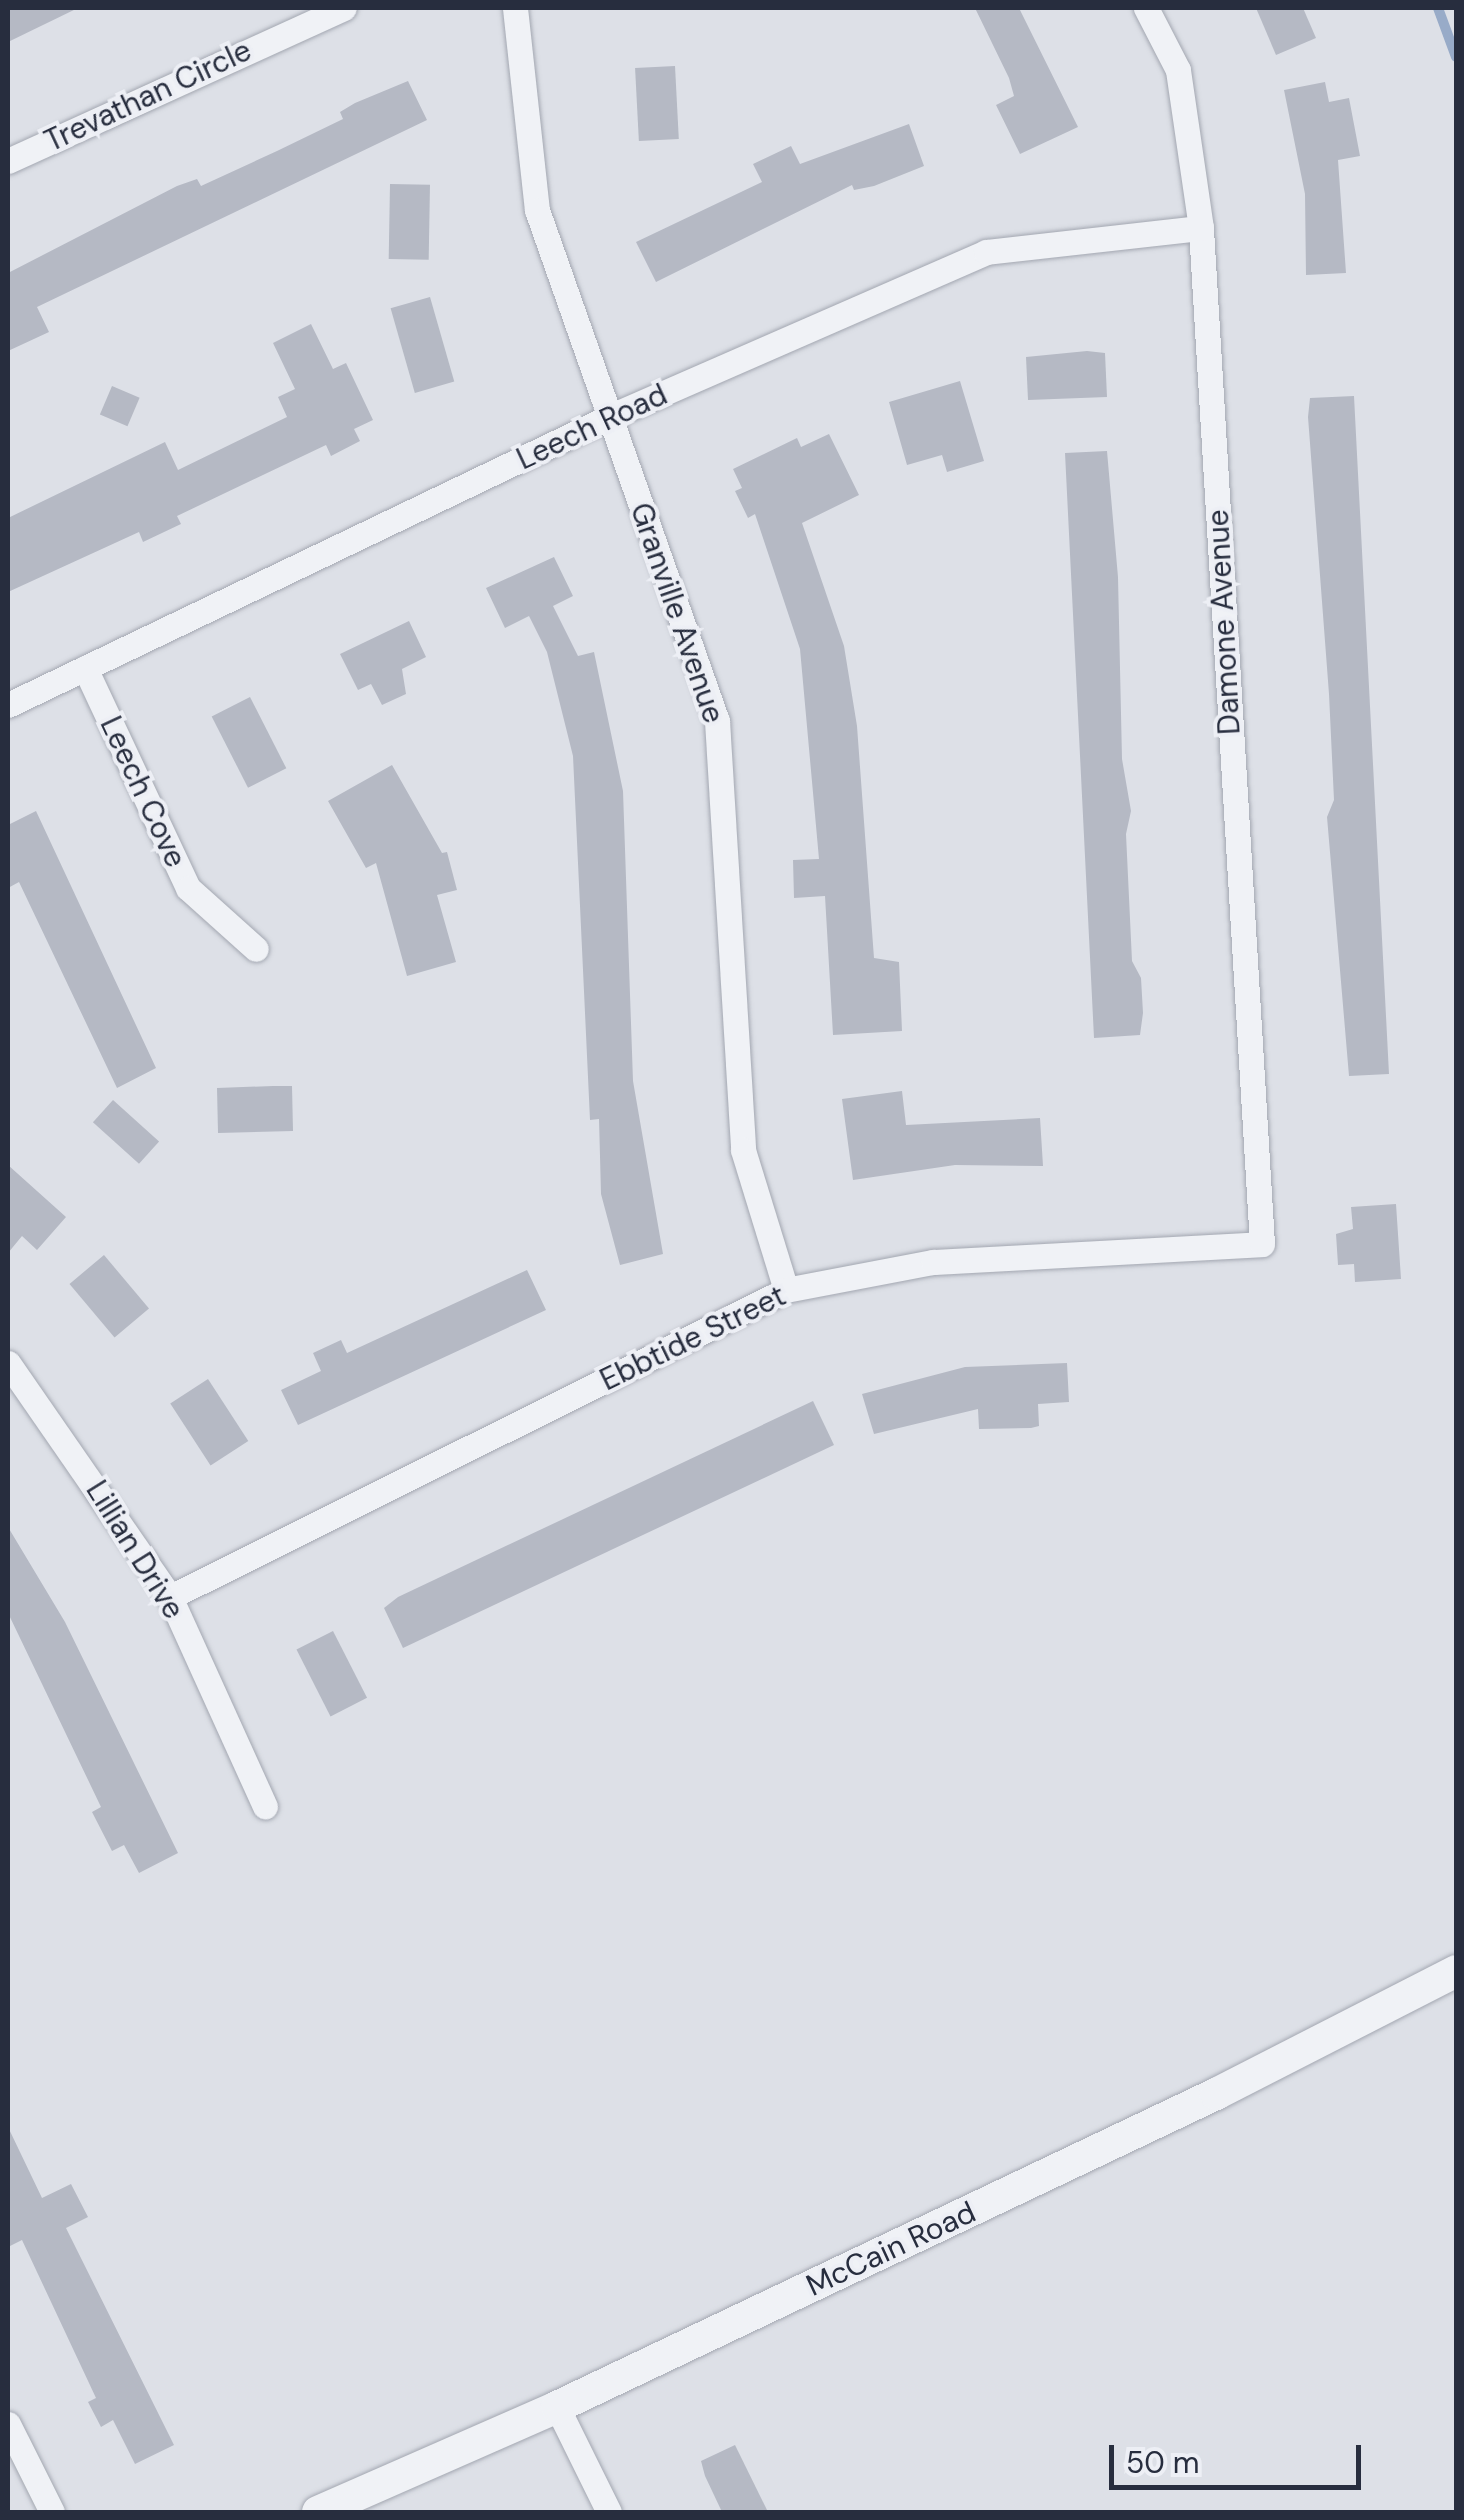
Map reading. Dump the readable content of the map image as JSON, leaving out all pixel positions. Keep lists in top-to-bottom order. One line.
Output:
{"streets":{"street":["Trevathan Circle","Leech Road","Granville Avenue","Damone Avenue","Leech Cove","Ebbtide Street","Lillian Drive","McCain Road"]},"crossings":[["Leech Road","Granville Avenue"],["Leech Road","Damone Avenue"],["Leech Road","Leech Cove"],["Granville Avenue","Ebbtide Street"],["Damone Avenue","Ebbtide Street"],["Ebbtide Street","Lillian Drive"]],"scale_bar":"50 m"}
